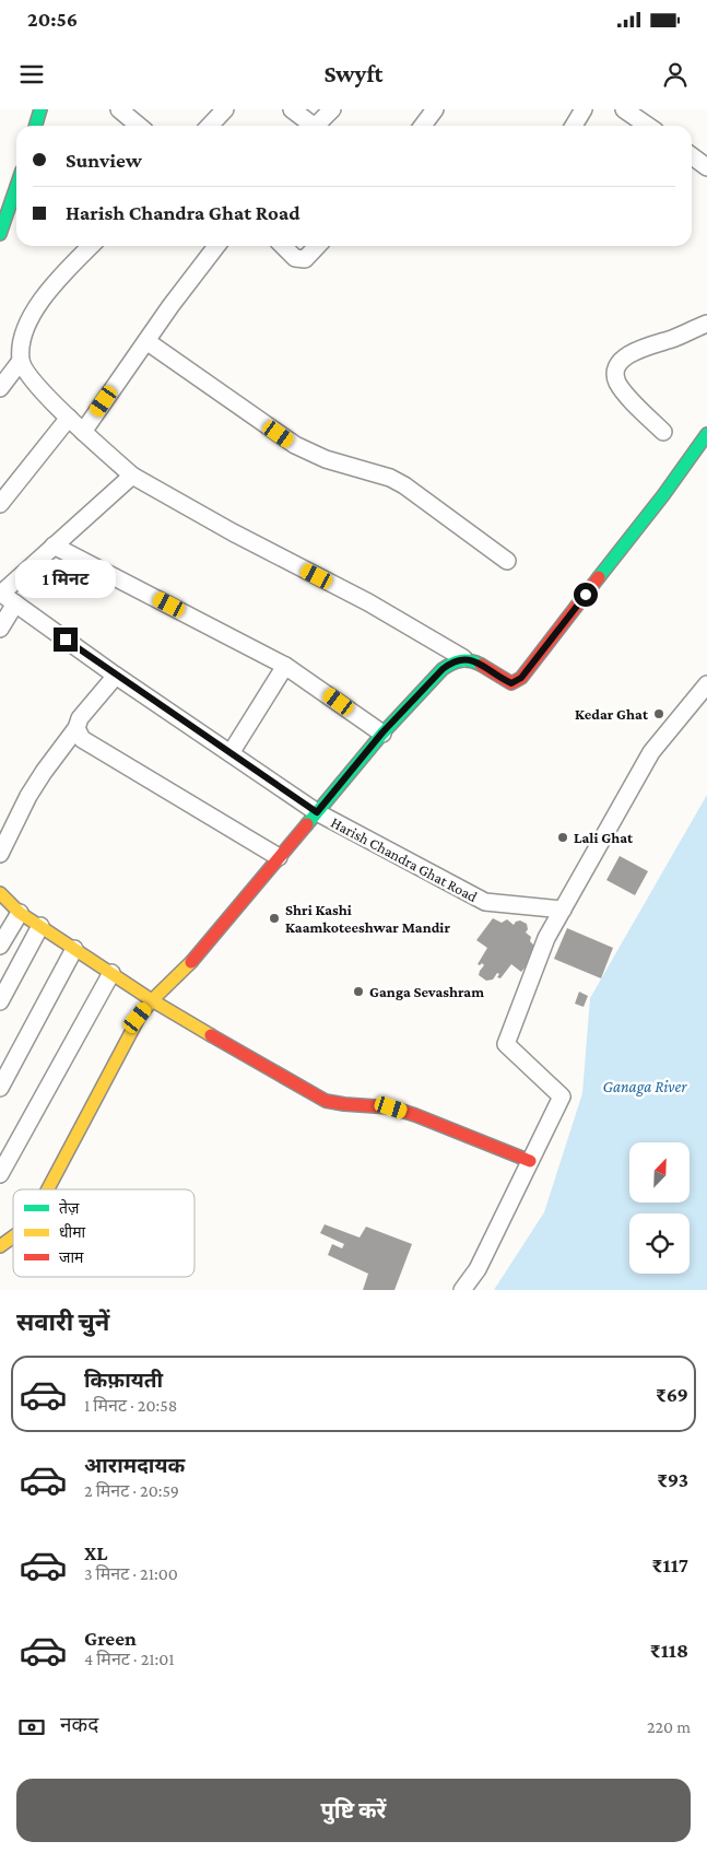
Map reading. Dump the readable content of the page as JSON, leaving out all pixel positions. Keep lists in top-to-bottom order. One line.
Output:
{"streets":{"street":["Harish Chandra Ghat Road"]},"water":["Ganaga River"],"places":["Kedar Ghat","Lali Ghat","Shri Kashi Kaamkoteeshwar Mandir","Ganga Sevashram"],"legend":["तेज़","धीमा","जाम"],"north":"top right","page":{"status":"20:56","header":"Swyft","banner":["Sunview","Harish Chandra Ghat Road"],"bubble":"1 मिनट","heading":"सवारी चुनें","list":[{"name":"किफ़ायती","note":"1 मिनट · 20:58","value":"₹69"},{"name":"आरामदायक","note":"2 मिनट · 20:59","value":"₹93"},{"name":"XL","note":"3 मिनट · 21:00","value":"₹117"},{"name":"Green","note":"4 मिनट · 21:01","value":"₹118"}],"pay":["नकद","220 m"],"buttons":"पुष्टि करें"}}
